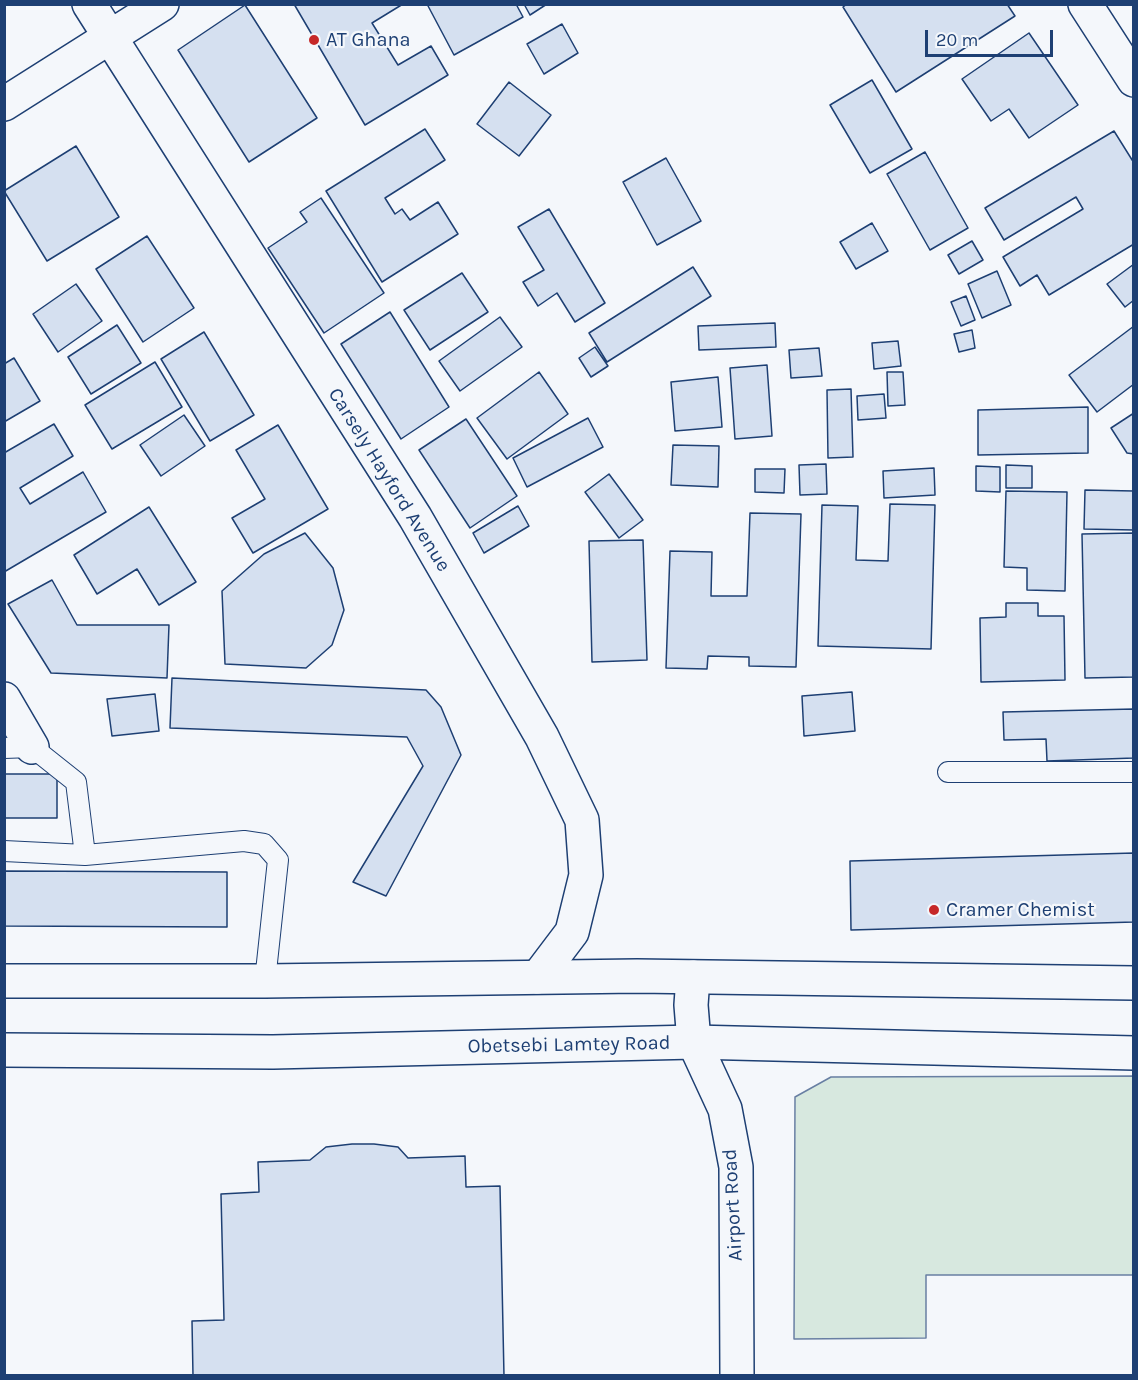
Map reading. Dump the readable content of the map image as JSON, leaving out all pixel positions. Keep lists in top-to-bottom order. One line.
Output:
{"streets":{"main road":["Carsely Hayford Avenue","Obetsebi Lamtey Road","Airport Road"]},"crossings":[["Obetsebi Lamtey Road","Airport Road"]],"places":["AT Ghana","Cramer Chemist"],"scale_bar":"20 m"}
